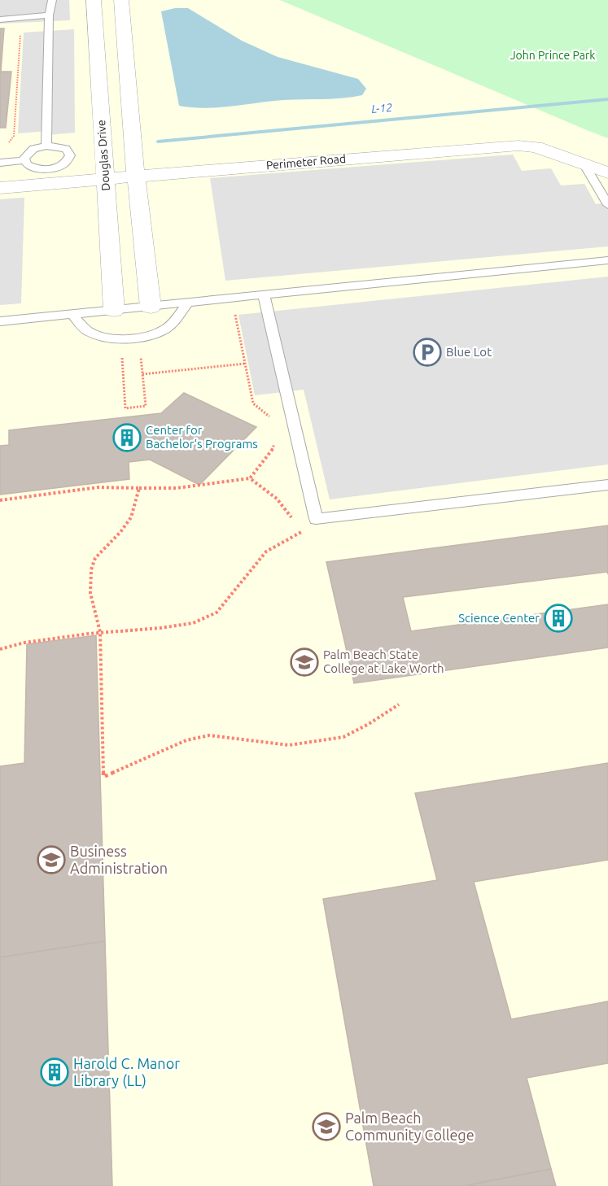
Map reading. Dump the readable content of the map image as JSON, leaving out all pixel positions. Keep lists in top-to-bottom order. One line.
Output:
{"streets":{"street":["Douglas Drive","Perimeter Road"]},"crossings":[["Douglas Drive","Perimeter Road"]],"water":["L-12"],"parks":["John Prince Park"],"places":{"parking":["Blue Lot"],"building":["Center for Bachelor’s Programs","Science Center","Harold C. Manor Library (LL)"],"school or university":["Palm Beach State College at Lake Worth","Business Administration","Palm Beach Community College"]}}
